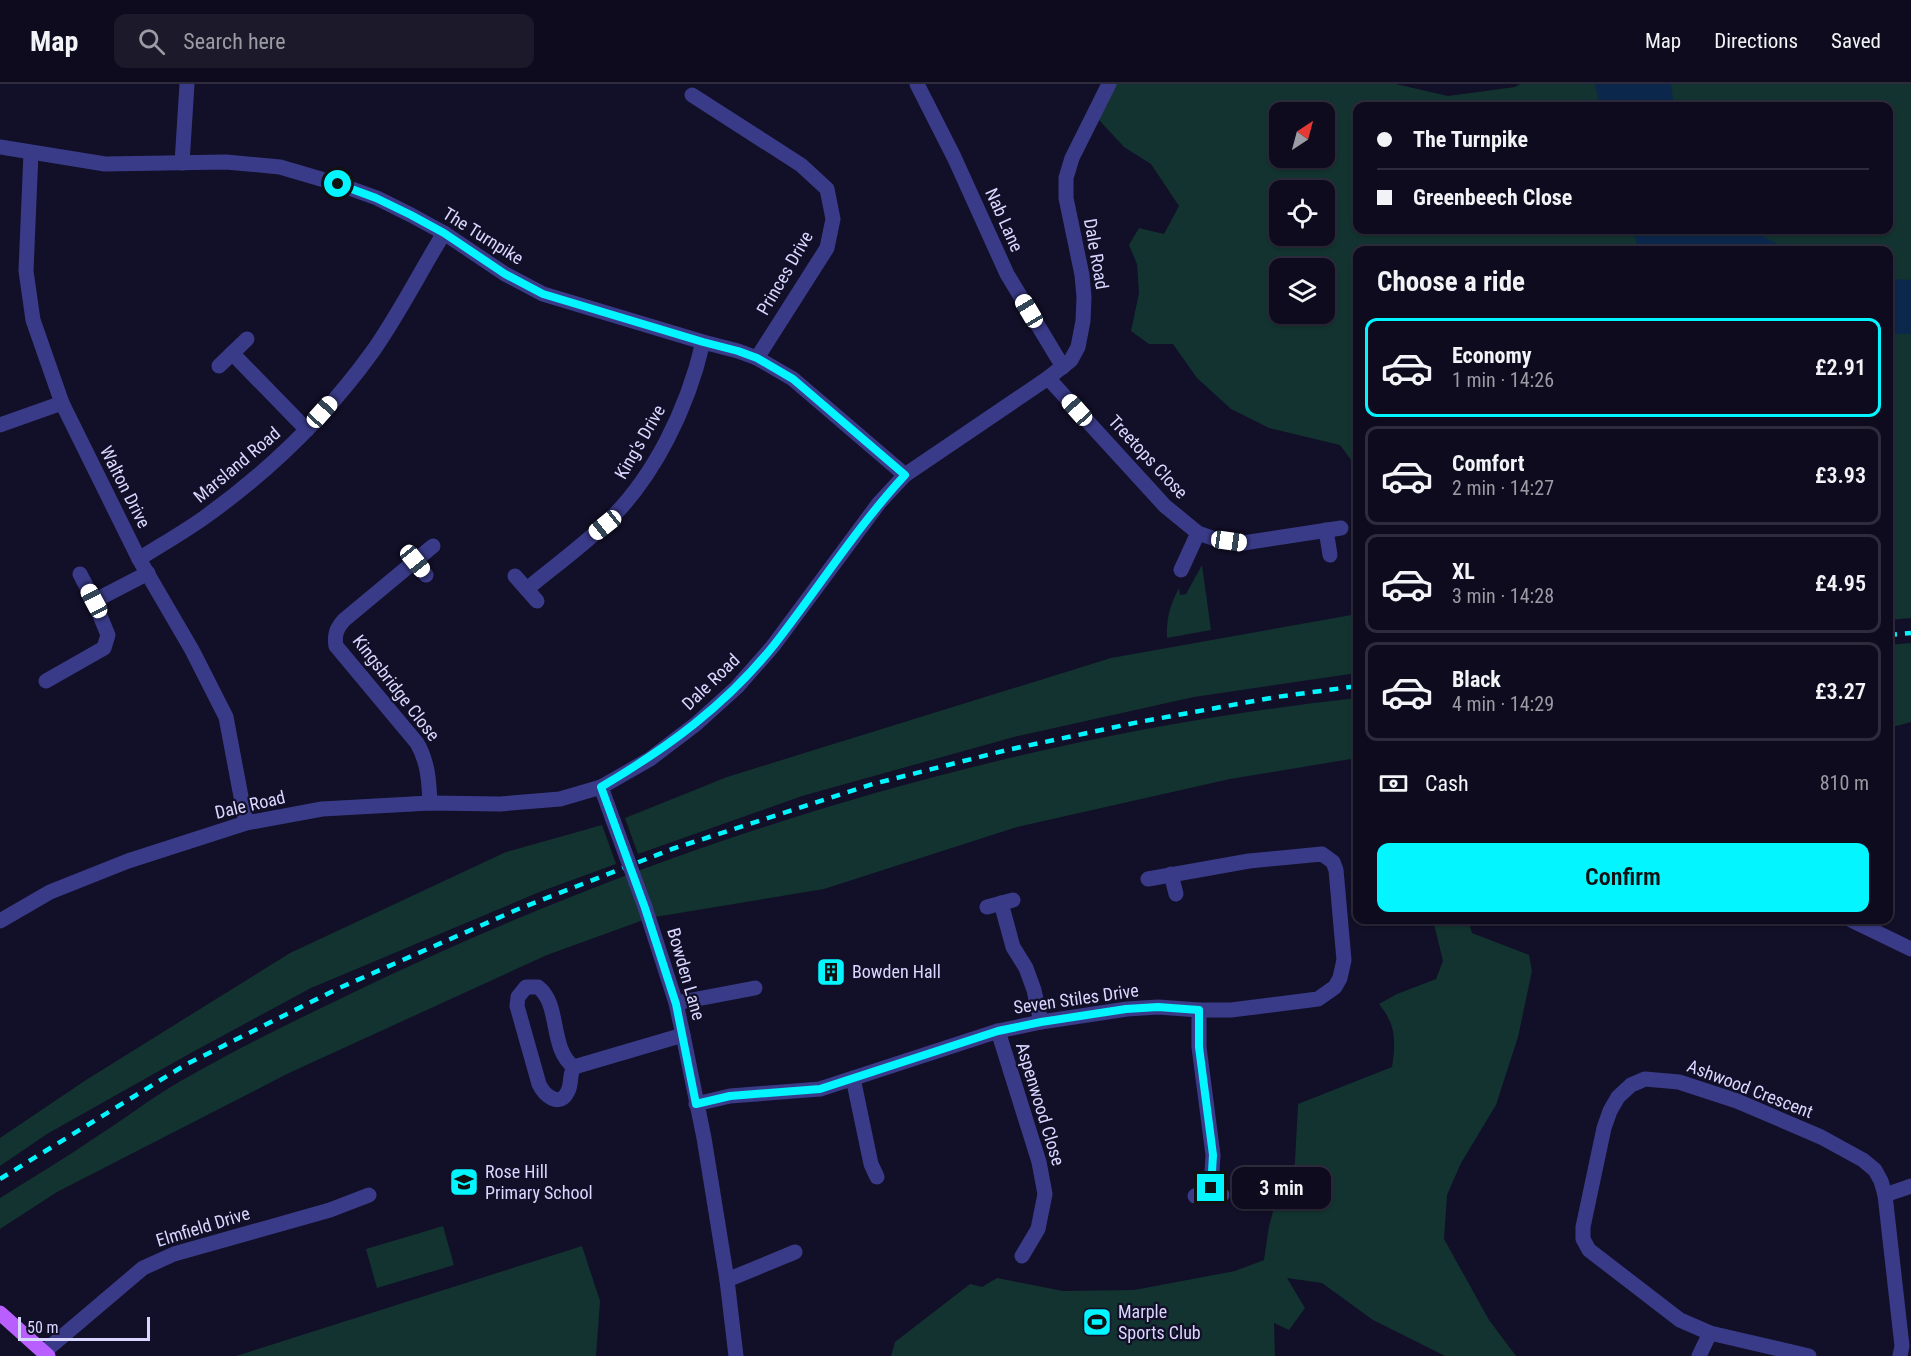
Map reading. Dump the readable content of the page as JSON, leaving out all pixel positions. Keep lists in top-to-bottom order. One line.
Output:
{"streets":{"street":["Nab Lane","The Turnpike","Dale Road","Princes Drive","King's Drive","Treetops Close","Marsland Road","Walton Drive","Kingsbridge Close","Bowden Lane","Seven Stiles Drive","Ashwood Crescent","Aspenwood Close","Elmfield Drive"]},"crossings":[["Nab Lane","Dale Road"],["The Turnpike","Dale Road"],["The Turnpike","Princes Drive"],["The Turnpike","King's Drive"],["The Turnpike","Marsland Road"],["The Turnpike","Walton Drive"],["Dale Road","Treetops Close"],["Dale Road","Walton Drive"],["Dale Road","Kingsbridge Close"],["Dale Road","Bowden Lane"],["Marsland Road","Walton Drive"],["Bowden Lane","Seven Stiles Drive"],["Seven Stiles Drive","Aspenwood Close"]],"places":{"building":["Bowden Hall"],"school or university":["Rose Hill Primary School"],"sports":["Marple Sports Club"]},"scale_bar":"50 m","north":"top right","page":{"header":"Map","search":"Search here","nav":["Map","Directions","Saved"],"banner":["The Turnpike","Greenbeech Close"],"heading":"Choose a ride","list":[{"name":"Economy","note":"1 min · 14:26","value":"£2.91"},{"name":"Comfort","note":"2 min · 14:27","value":"£3.93"},{"name":"XL","note":"3 min · 14:28","value":"£4.95"},{"name":"Black","note":"4 min · 14:29","value":"£3.27"}],"pay":["Cash","810 m"],"buttons":"Confirm","bubble":"3 min","scale":"50 m"}}
